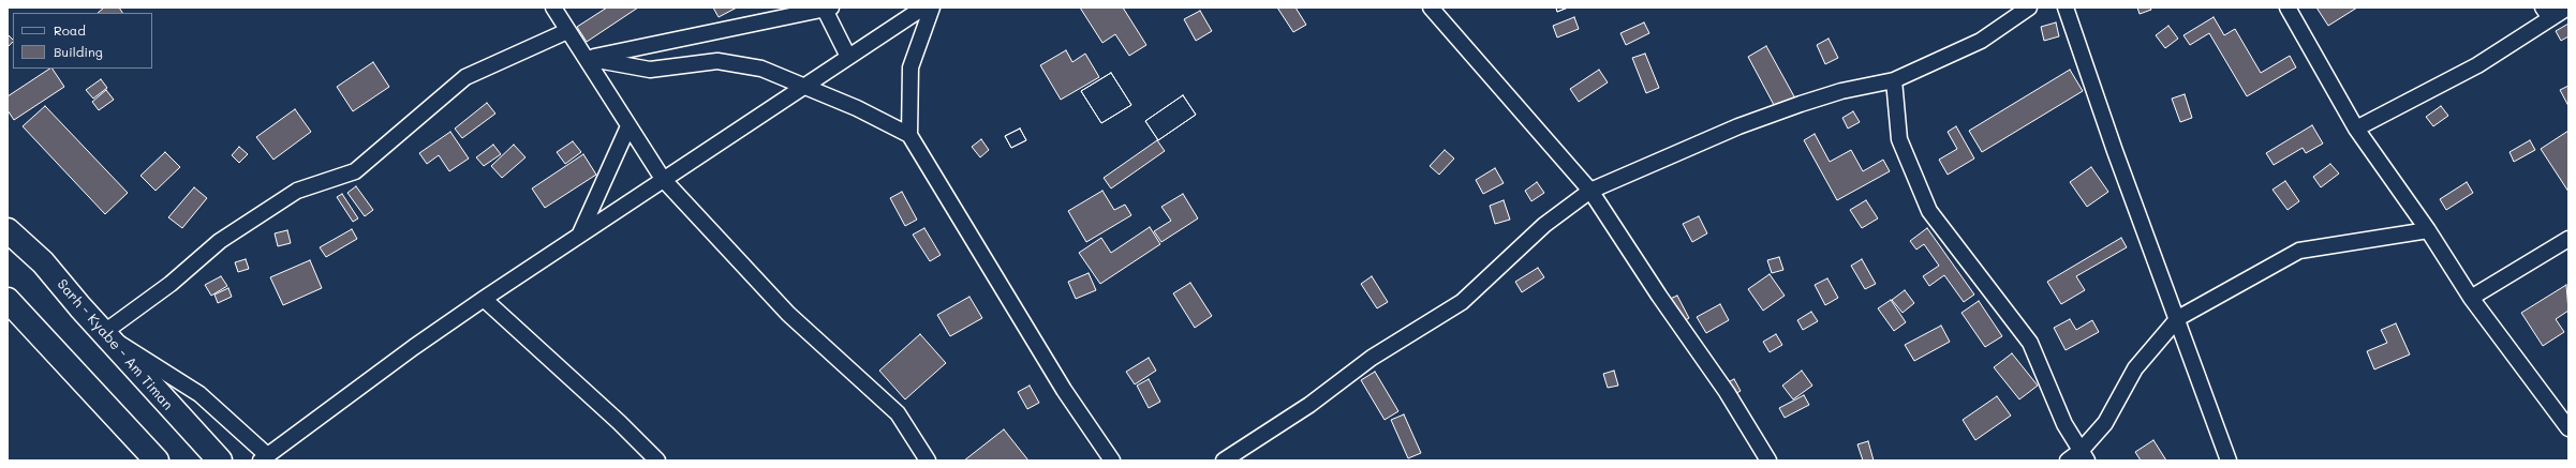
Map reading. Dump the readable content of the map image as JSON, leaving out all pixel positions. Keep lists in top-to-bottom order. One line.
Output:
{"streets":{"highway":["Sarh - Kyabe - Am Timan"]},"legend":["Road","Building"]}
